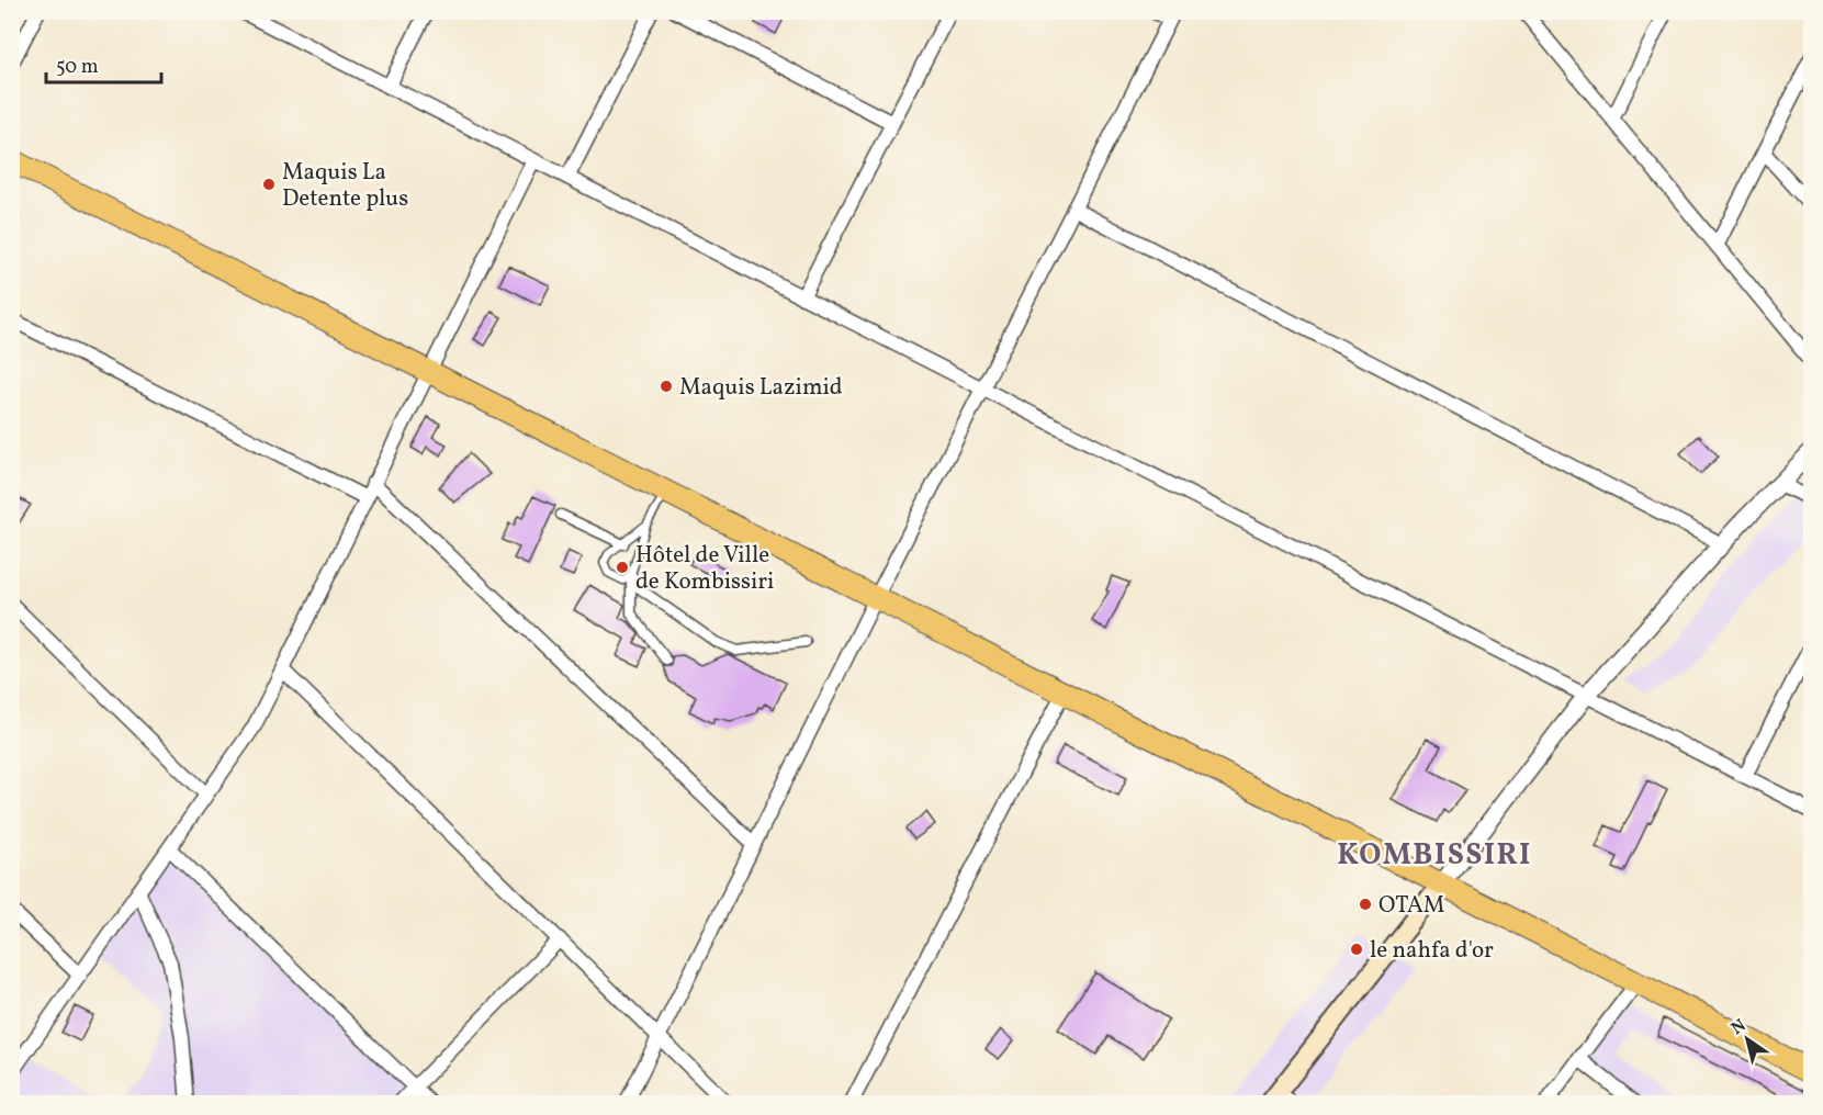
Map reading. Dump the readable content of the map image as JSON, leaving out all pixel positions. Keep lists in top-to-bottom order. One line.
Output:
{"districts":["KOMBISSIRI"],"places":["Maquis La Detente plus","Maquis Lazimid","Hôtel de Ville de Kombissiri","OTAM","le nahfa d'or"],"scale_bar":"50 m","north":"top left"}
